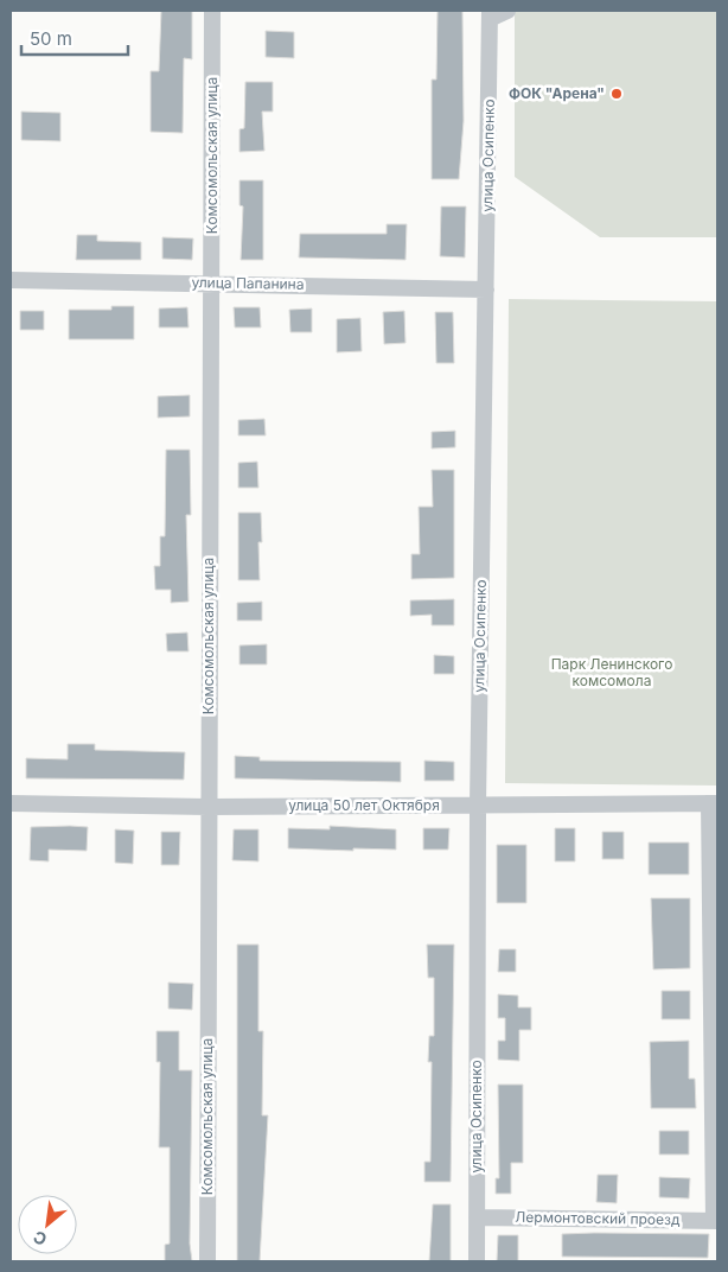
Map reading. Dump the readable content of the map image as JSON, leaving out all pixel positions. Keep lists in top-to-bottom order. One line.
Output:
{"streets":{"street":["Комсомольская улица","улица Осипенко","улица Папанина","улица 50 лет Октября","Лермонтовский проезд"]},"crossings":[["Комсомольская улица","улица Папанина"],["Комсомольская улица","улица 50 лет Октября"],["улица Осипенко","улица Папанина"],["улица Осипенко","улица 50 лет Октября"],["улица Осипенко","Лермонтовский проезд"]],"parks":["Парк Ленинского комсомола"],"places":["ФОК \"Арена\""],"scale_bar":"50 m","north":"bottom left"}
